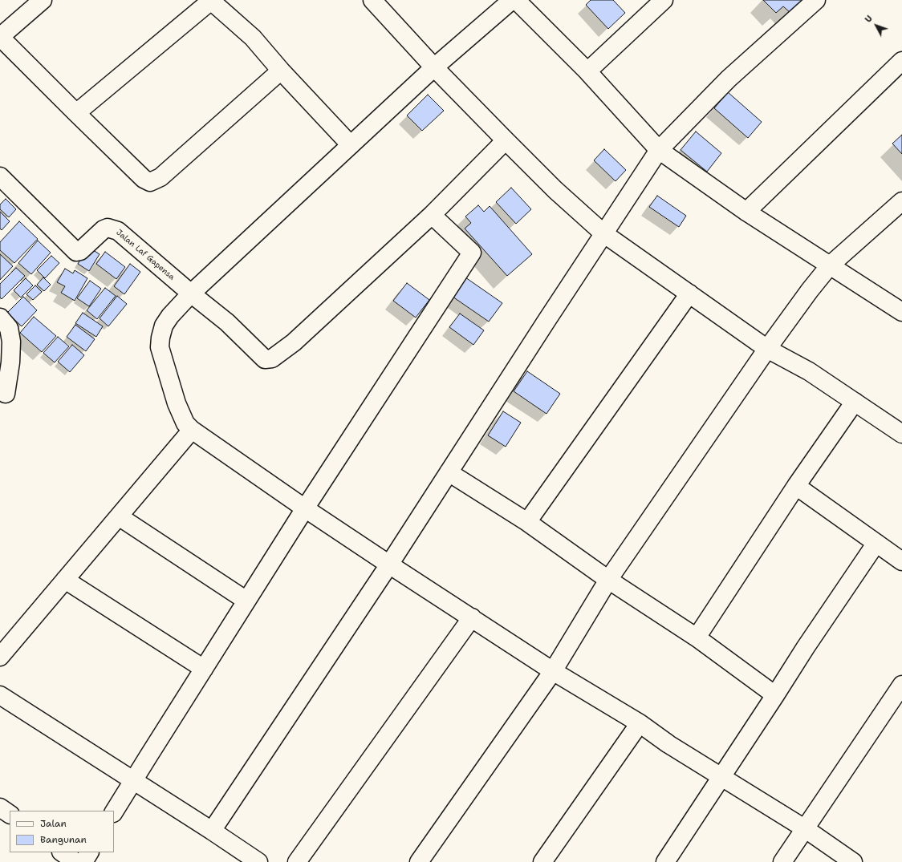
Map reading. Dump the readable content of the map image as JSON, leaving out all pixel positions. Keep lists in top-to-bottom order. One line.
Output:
{"streets":{"street":["Jalan Laf Gapensa"]},"legend":["Jalan","Bangunan"],"north":"top left"}
